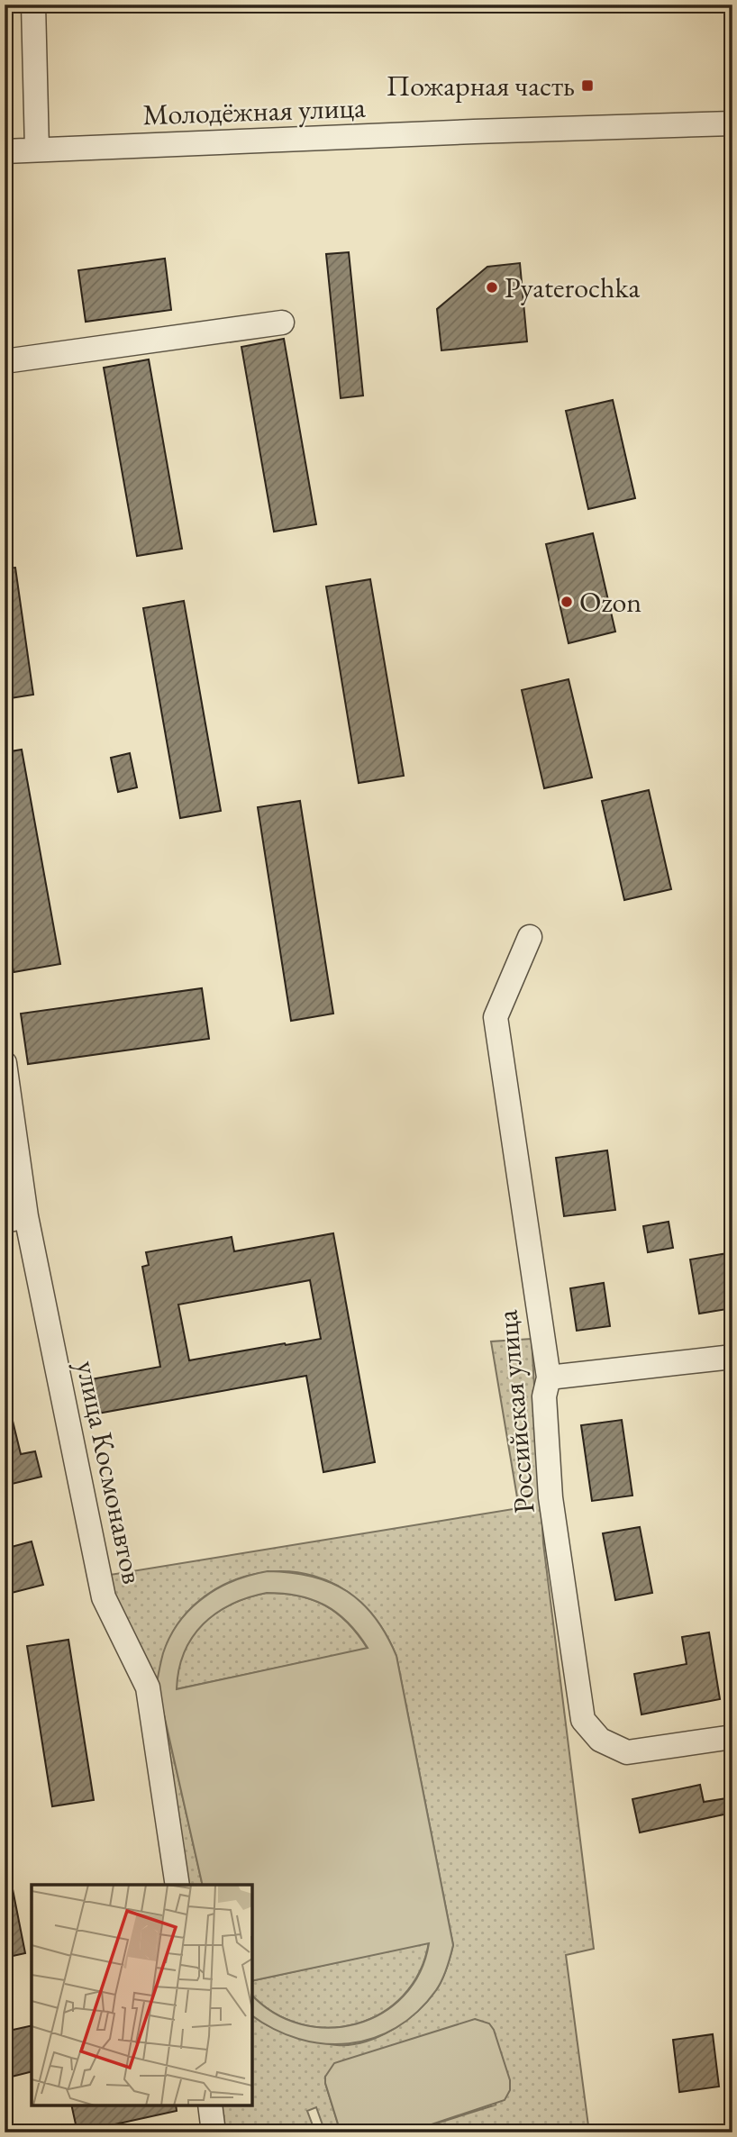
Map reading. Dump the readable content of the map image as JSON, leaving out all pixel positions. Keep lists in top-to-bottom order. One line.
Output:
{"streets":{"street":["Молодёжная улица","Российская улица","улица Космонавтов"]},"places":{"transit":["Пожарная часть"],"other":["Pyaterochka","Ozon"]}}
